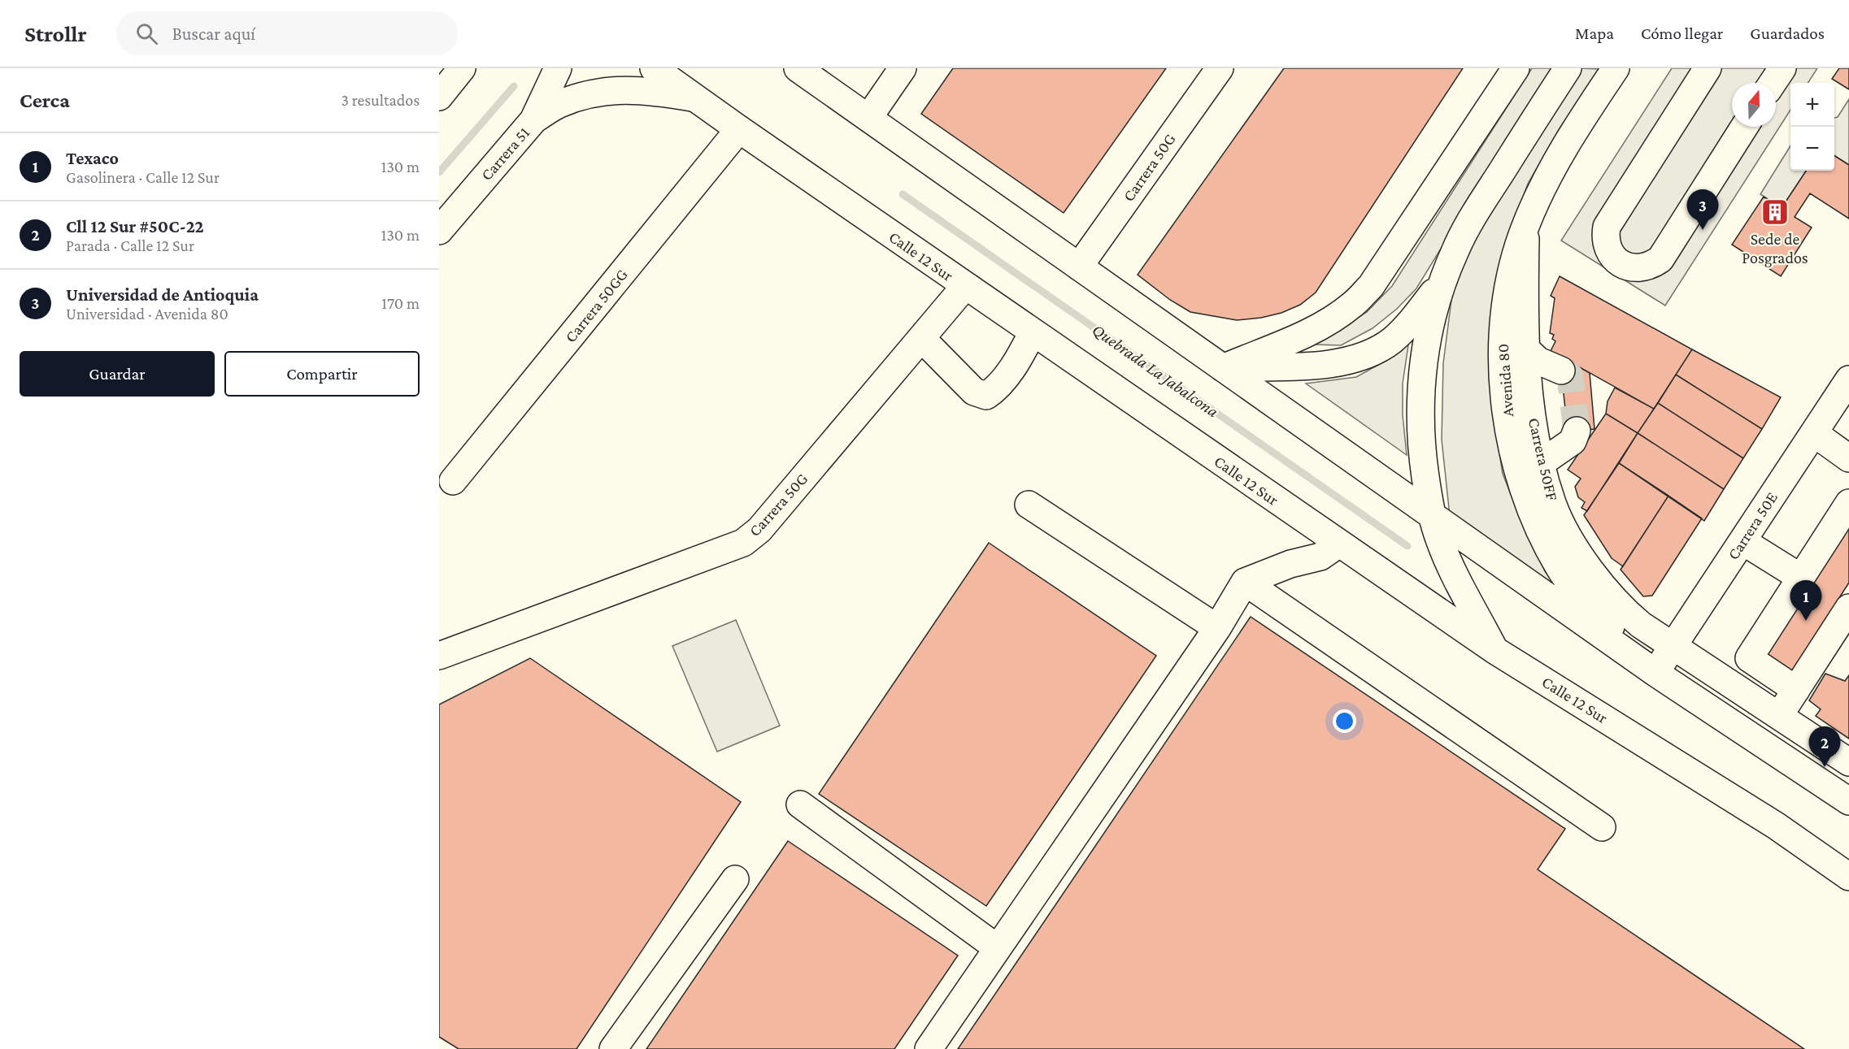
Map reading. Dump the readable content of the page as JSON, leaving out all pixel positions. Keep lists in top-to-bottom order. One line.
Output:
{"streets":{"main road":["Carrera 51","Carrera 50G","Calle 12 Sur","Carrera 50GG","Avenida 80","Carrera 50FF","Carrera 50E"]},"crossings":[["Carrera 50G","Calle 12 Sur"],["Calle 12 Sur","Carrera 50GG"],["Avenida 80","Carrera 50FF"],["Avenida 80","Carrera 50E"],["Carrera 50FF","Carrera 50E"]],"water":["Quebrada La Jabalcona"],"places":{"building":["Sede de Posgrados"]},"north":"top","page":{"header":"Strollr","search":"Buscar aquí","nav":["Mapa","Cómo llegar","Guardados"],"heading":["Cerca","3 resultados"],"map_buttons":["+","−"],"list":[{"mark":"1","name":"Texaco","note":"Gasolinera · Calle 12 Sur","value":"130 m"},{"mark":"2","name":"Cll 12 Sur #50C-22","note":"Parada · Calle 12 Sur","value":"130 m"},{"mark":"3","name":"Universidad de Antioquia","note":"Universidad · Avenida 80","value":"170 m"}],"pins":["3","1","2"],"buttons":["Guardar","Compartir"]}}
